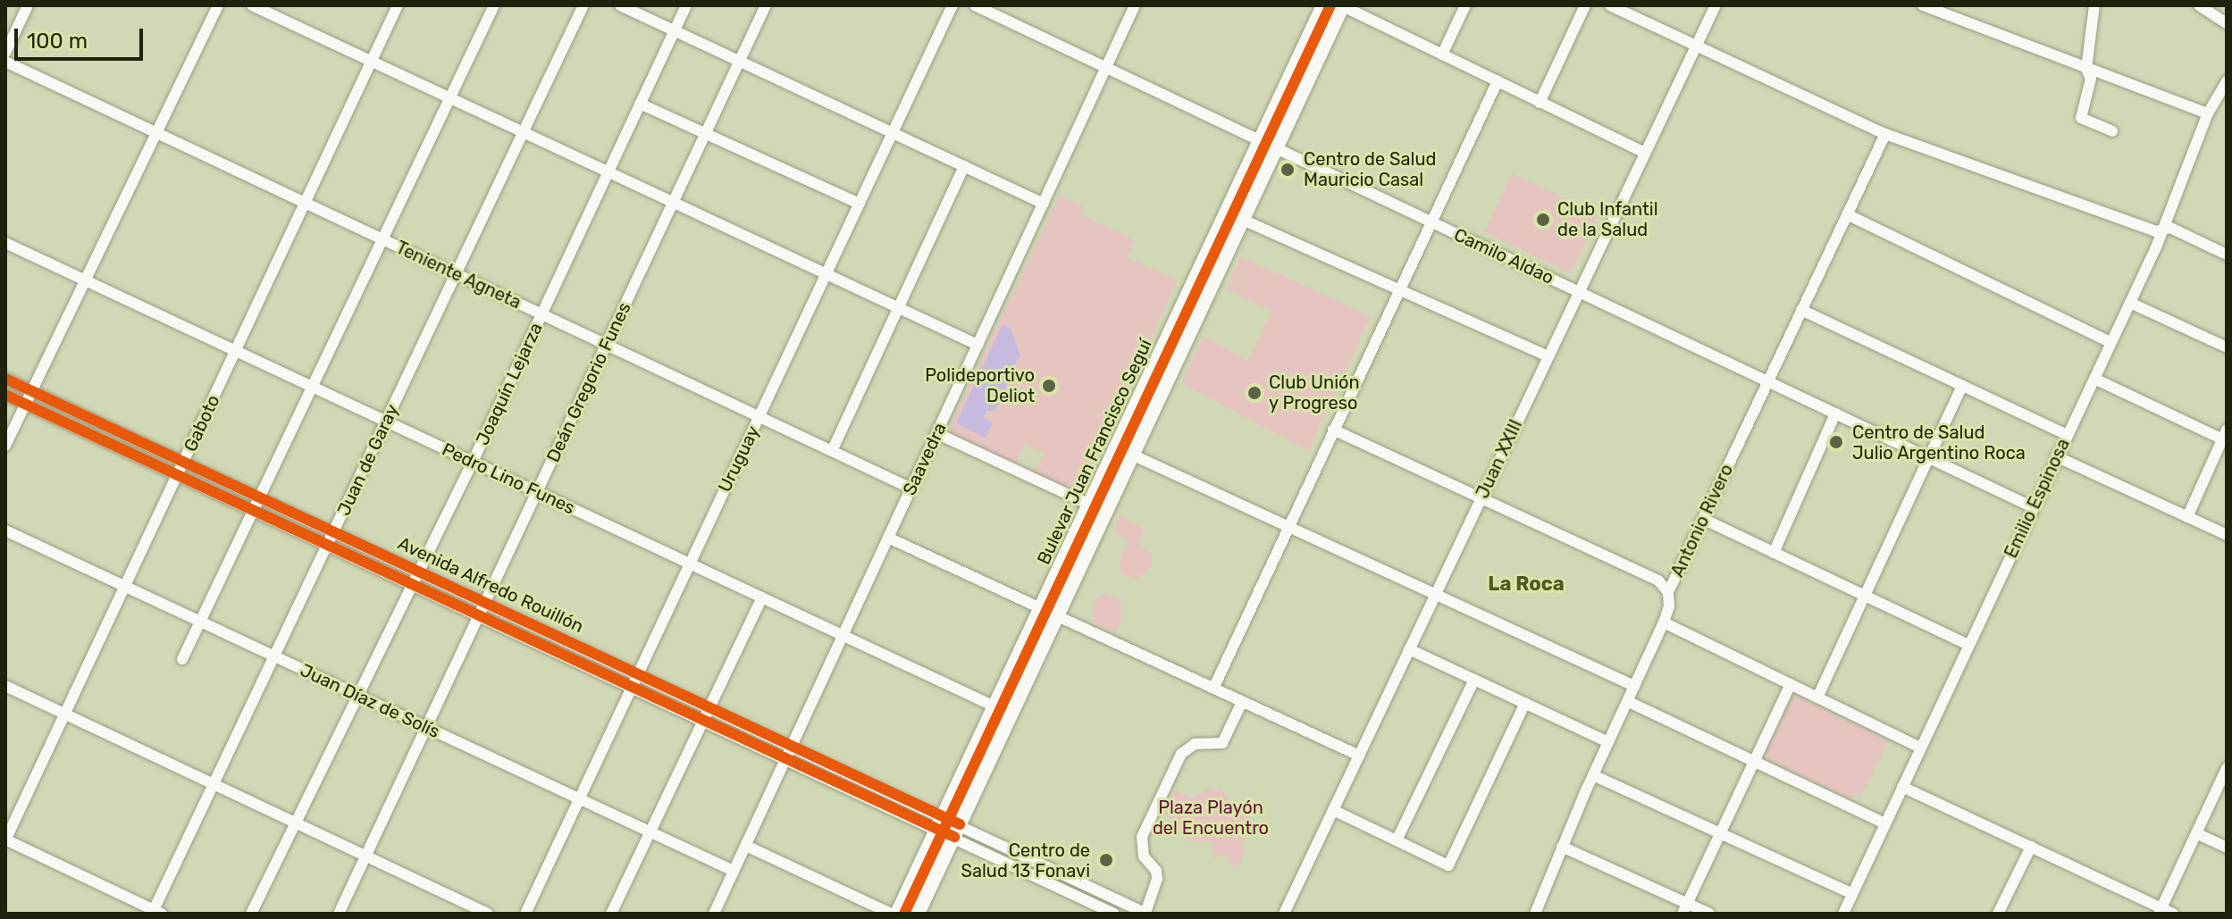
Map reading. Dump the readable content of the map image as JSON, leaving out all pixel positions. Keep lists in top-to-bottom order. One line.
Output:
{"streets":{"main road":["Bulevar Juan Francisco Seguí"],"street":["Camilo Aldao","Teniente Agneta","Deán Gregorio Funes","Joaquín Lejarza","Gaboto","Uruguay","Saavedra","Juan XXIII","Juan de Garay","Pedro Lino Funes","Emilio Espinosa","Antonio Rivero","Avenida Alfredo Rouillón","Juan Díaz de Solís"]},"crossings":[["Camilo Aldao","Bulevar Juan Francisco Seguí"],["Camilo Aldao","Saavedra"],["Camilo Aldao","Juan XXIII"],["Camilo Aldao","Emilio Espinosa"],["Camilo Aldao","Antonio Rivero"],["Teniente Agneta","Deán Gregorio Funes"],["Teniente Agneta","Joaquín Lejarza"],["Teniente Agneta","Gaboto"],["Teniente Agneta","Uruguay"],["Teniente Agneta","Saavedra"],["Teniente Agneta","Juan de Garay"],["Deán Gregorio Funes","Pedro Lino Funes"],["Deán Gregorio Funes","Avenida Alfredo Rouillón"],["Deán Gregorio Funes","Juan Díaz de Solís"],["Joaquín Lejarza","Pedro Lino Funes"],["Joaquín Lejarza","Avenida Alfredo Rouillón"],["Joaquín Lejarza","Juan Díaz de Solís"],["Gaboto","Pedro Lino Funes"],["Gaboto","Avenida Alfredo Rouillón"],["Gaboto","Juan Díaz de Solís"],["Bulevar Juan Francisco Seguí","Pedro Lino Funes"],["Bulevar Juan Francisco Seguí","Avenida Alfredo Rouillón"],["Uruguay","Pedro Lino Funes"],["Uruguay","Avenida Alfredo Rouillón"],["Uruguay","Juan Díaz de Solís"],["Saavedra","Pedro Lino Funes"],["Saavedra","Avenida Alfredo Rouillón"],["Saavedra","Juan Díaz de Solís"],["Juan de Garay","Pedro Lino Funes"],["Juan de Garay","Avenida Alfredo Rouillón"],["Juan de Garay","Juan Díaz de Solís"]],"districts":["La Roca"],"parks":["Plaza Playón del Encuentro"],"places":["Centro de Salud Mauricio Casal","Club Infantil de la Salud","Polideportivo Deliot","Club Unión y Progreso","Centro de Salud Julio Argentino Roca","Centro de Salud 13 Fonavi"],"scale_bar":"100 m"}
